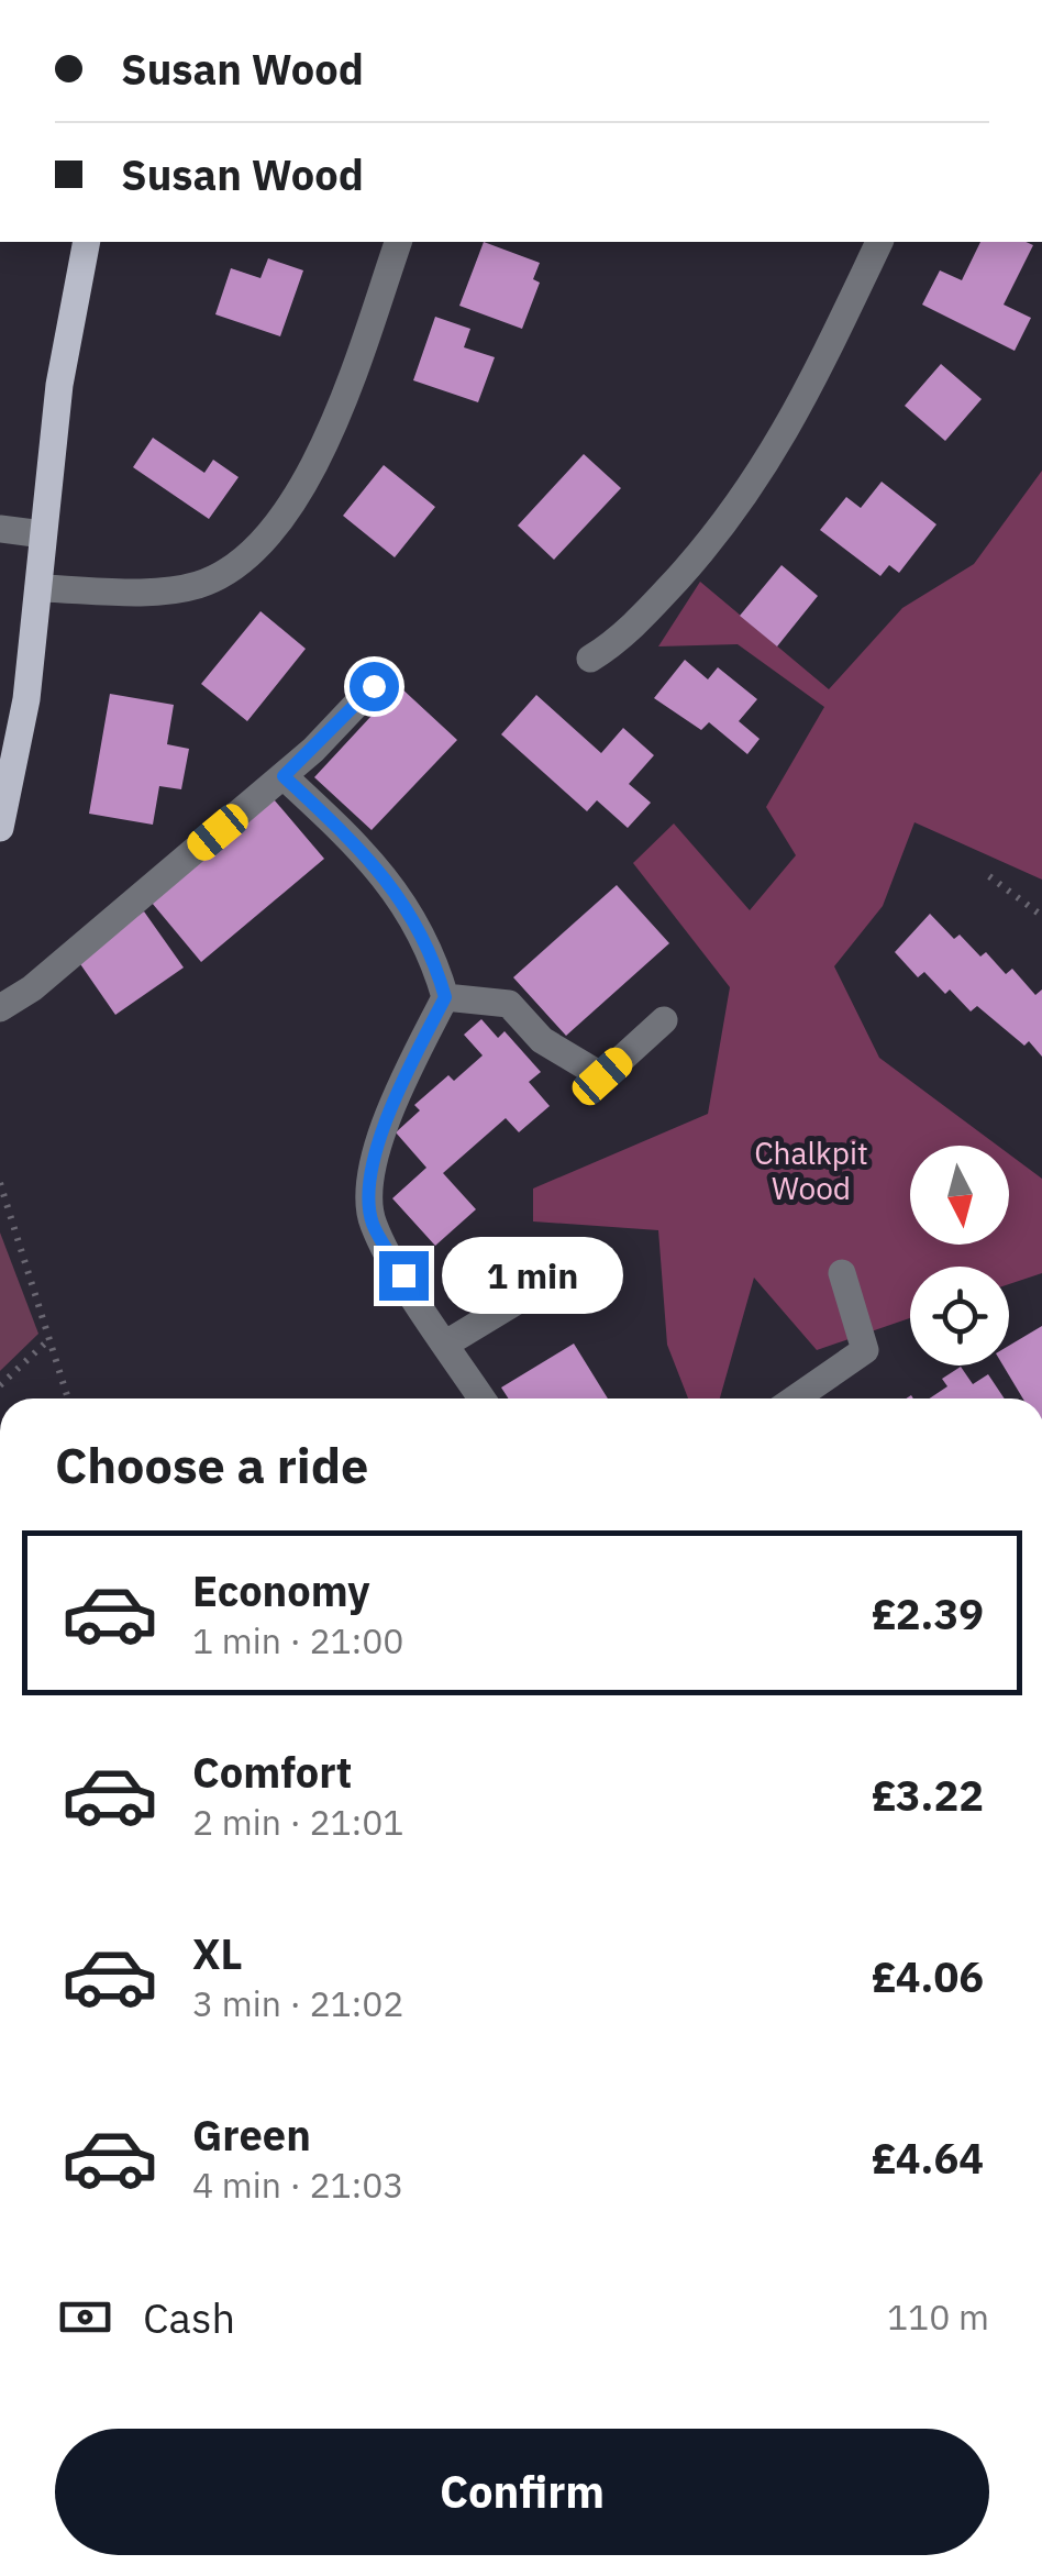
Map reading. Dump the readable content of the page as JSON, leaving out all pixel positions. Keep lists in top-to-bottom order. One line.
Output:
{"parks":["Chalkpit Wood"],"north":"bottom","page":{"banner":["Susan Wood","Susan Wood"],"bubble":"1 min","heading":"Choose a ride","list":[{"name":"Economy","note":"1 min · 21:00","value":"£2.39"},{"name":"Comfort","note":"2 min · 21:01","value":"£3.22"},{"name":"XL","note":"3 min · 21:02","value":"£4.06"},{"name":"Green","note":"4 min · 21:03","value":"£4.64"}],"pay":["Cash","110 m"],"buttons":"Confirm"}}
